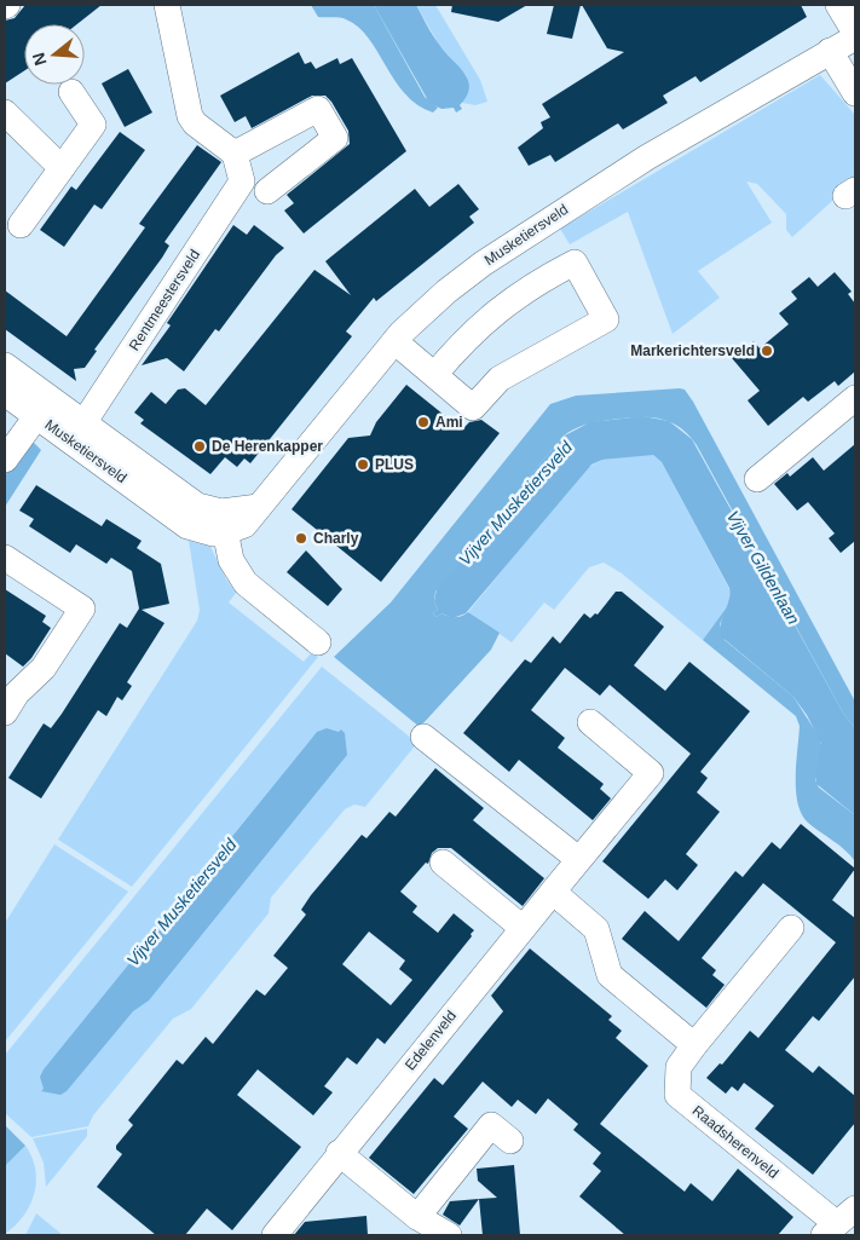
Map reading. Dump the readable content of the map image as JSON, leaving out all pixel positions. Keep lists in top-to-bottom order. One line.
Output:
{"streets":{"street":["Musketiersveld","Rentmeestersveld","Edelenveld","Raadsherenveld"]},"crossings":[["Musketiersveld","Rentmeestersveld"]],"water":["Vijver Musketiersveld","Vijver Gildenlaan"],"places":["Markerichtersveld","Ami","De Herenkapper","PLUS","Charly"],"north":"left"}
